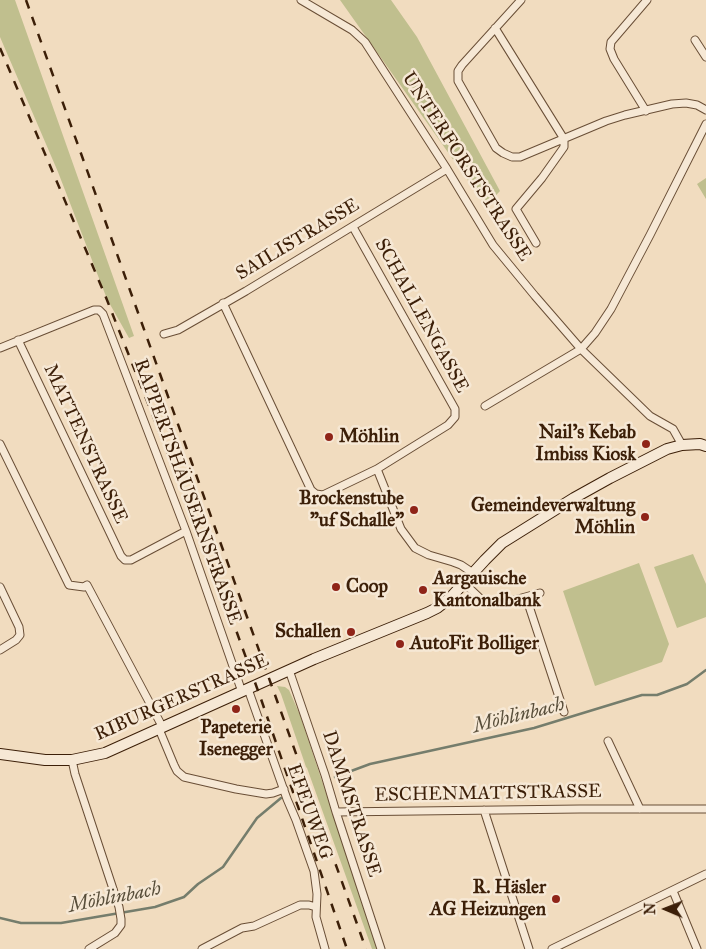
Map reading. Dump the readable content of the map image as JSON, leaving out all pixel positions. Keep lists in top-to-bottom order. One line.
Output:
{"streets":{"street":["UNTERFORSTSTRASSE","SAILISTRASSE","SCHALLENGASSE","MATTENSTRASSE","RAPPERTSHÄUSERNSTRASSE","RIBURGERSTRASSE","ESCHENMATTSTRASSE","DAMMSTRASSE","EFEUWEG"]},"crossings":[["UNTERFORSTSTRASSE","SAILISTRASSE"],["UNTERFORSTSTRASSE","RIBURGERSTRASSE"],["SAILISTRASSE","SCHALLENGASSE"],["MATTENSTRASSE","RAPPERTSHÄUSERNSTRASSE"],["RAPPERTSHÄUSERNSTRASSE","RIBURGERSTRASSE"],["RAPPERTSHÄUSERNSTRASSE","EFEUWEG"],["RIBURGERSTRASSE","DAMMSTRASSE"],["RIBURGERSTRASSE","EFEUWEG"],["ESCHENMATTSTRASSE","DAMMSTRASSE"]],"water":["Möhlinbach"],"places":["Möhlin","Nail's Kebab Imbiss Kiosk","Brockenstube \"uf Schalle\"","Gemeindeverwaltung Möhlin","Coop","Aargauische Kantonalbank","Schallen","AutoFit Bolliger","Papeterie Isenegger","R. Häsler AG Heizungen"],"north":"left"}
